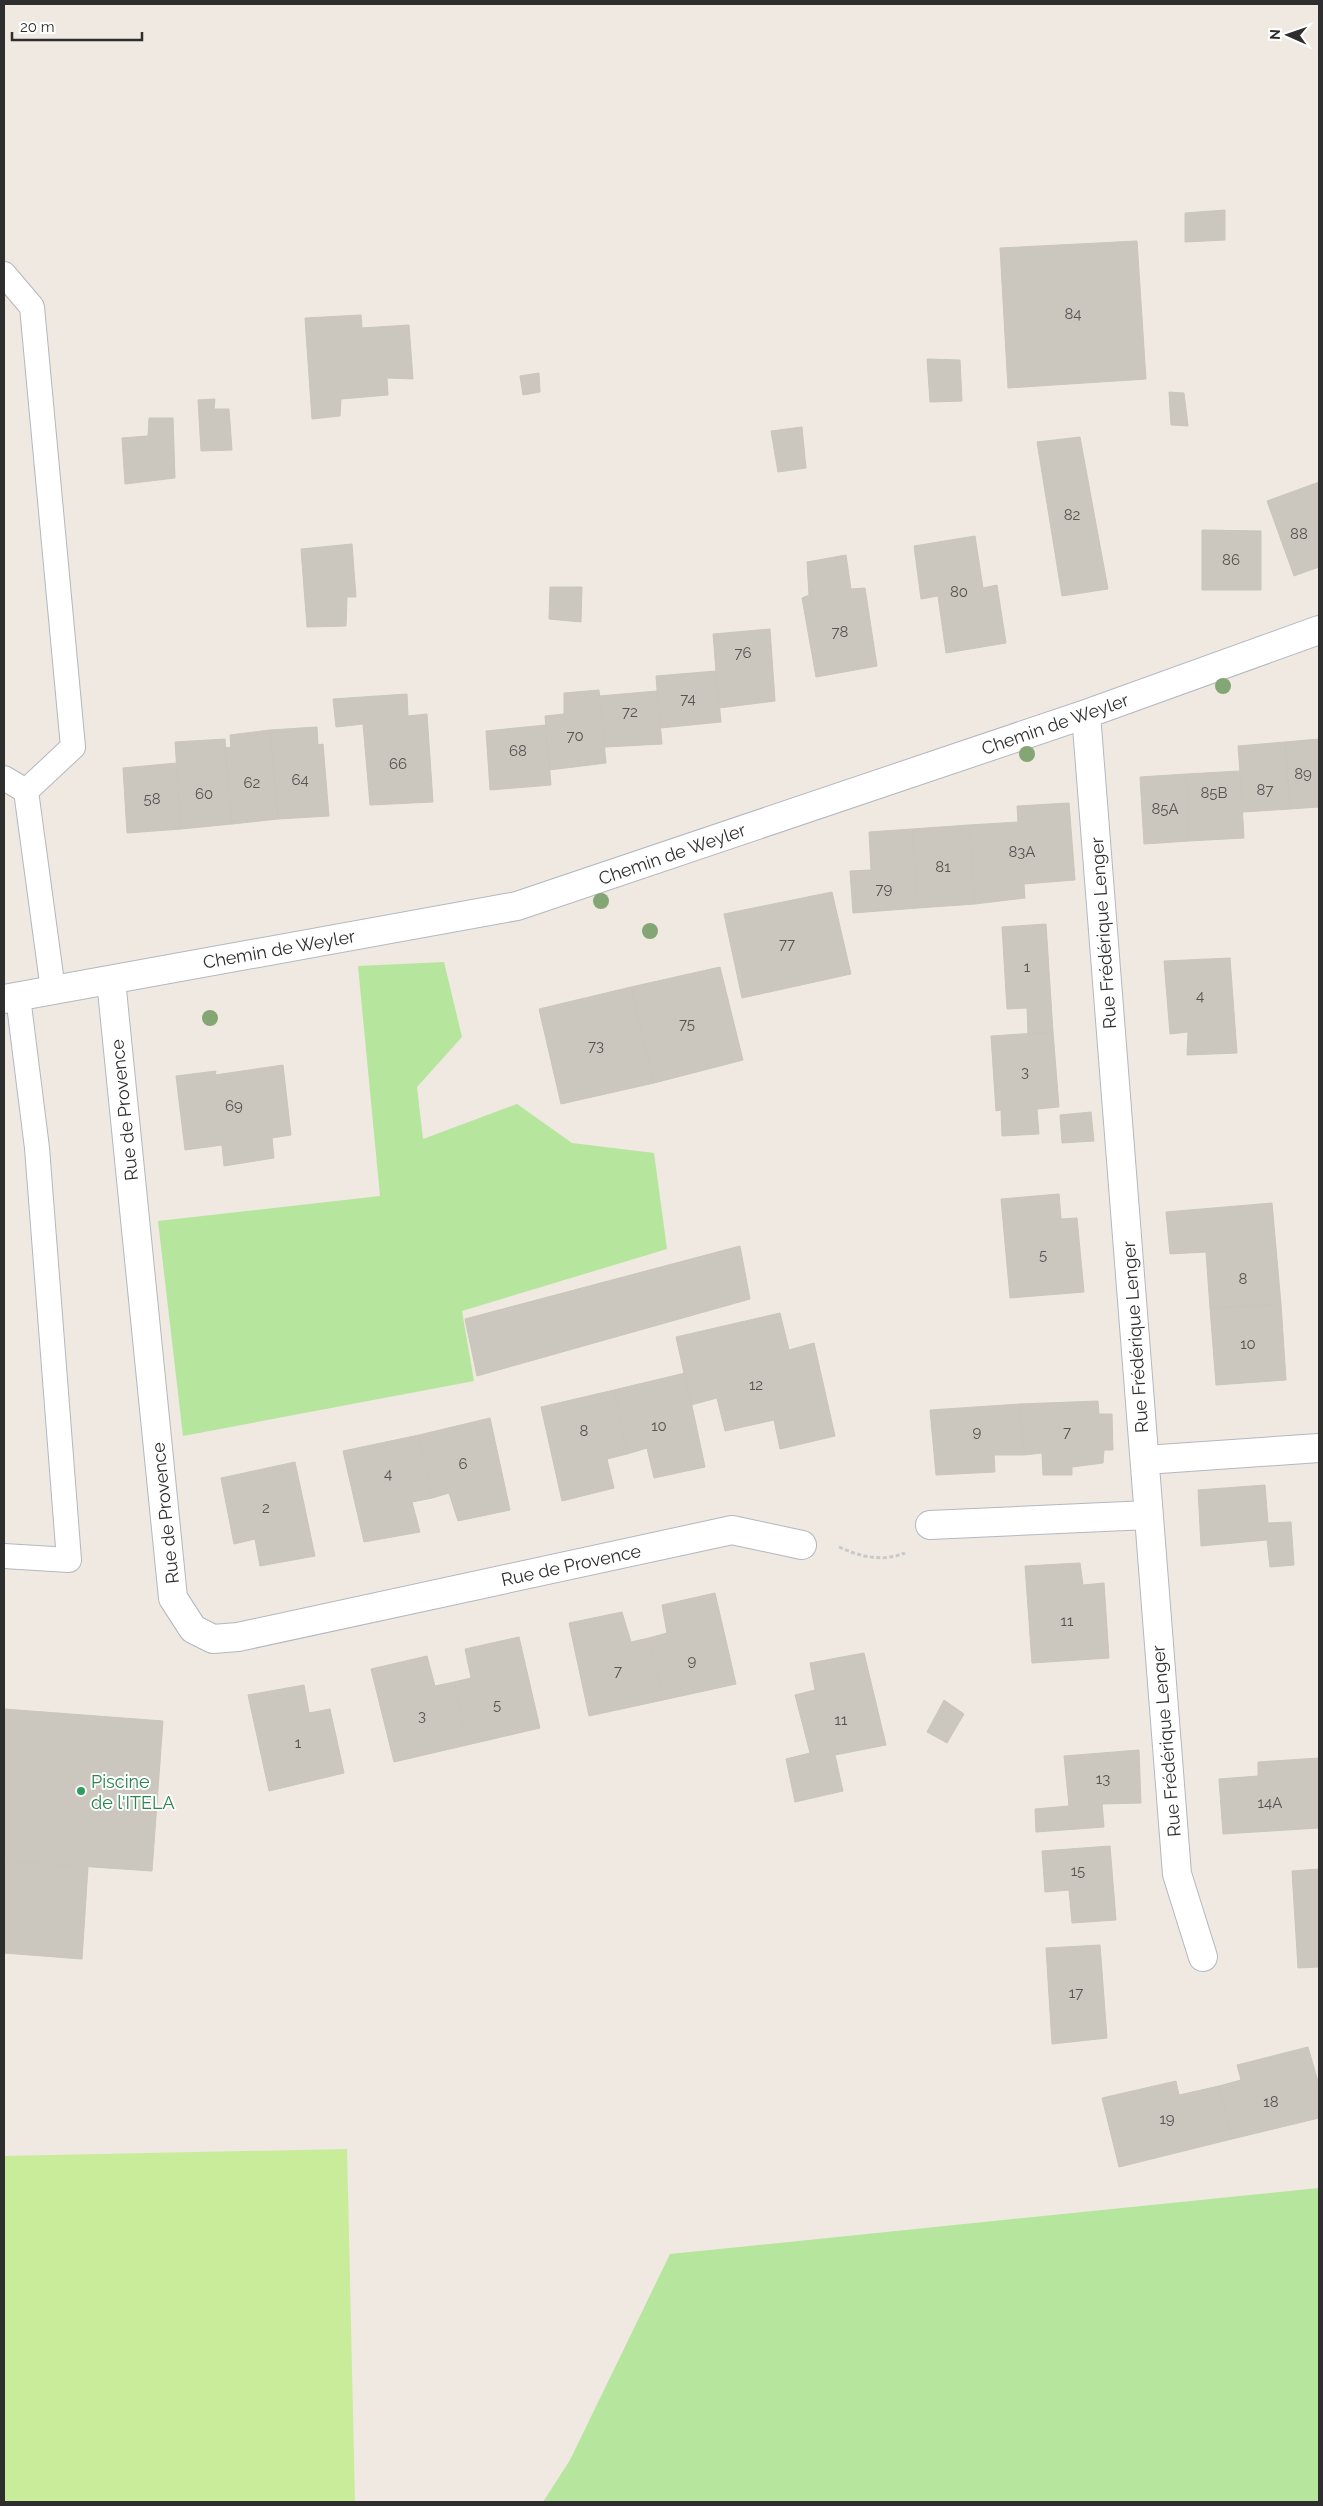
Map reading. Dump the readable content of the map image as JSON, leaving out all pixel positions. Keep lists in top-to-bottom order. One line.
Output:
{"streets":{"street":["Chemin de Weyler","Rue Frédérique Lenger","Rue de Provence"]},"crossings":[["Chemin de Weyler","Rue Frédérique Lenger"],["Chemin de Weyler","Rue de Provence"]],"places":["Piscine de l'ITELA"],"house_numbers":["84","82","88","86","80","78","76","74","72","70","68","66","89","64","62","87","85B","60","58","85A","83A","81","79","77","1","4","75","73","3","69","5","8","10","12","10","8","9","7","6","4","2","11","9","7","5","3","11","1","13","14A","15","17","18","19"],"scale_bar":"20 m","north":"left"}
